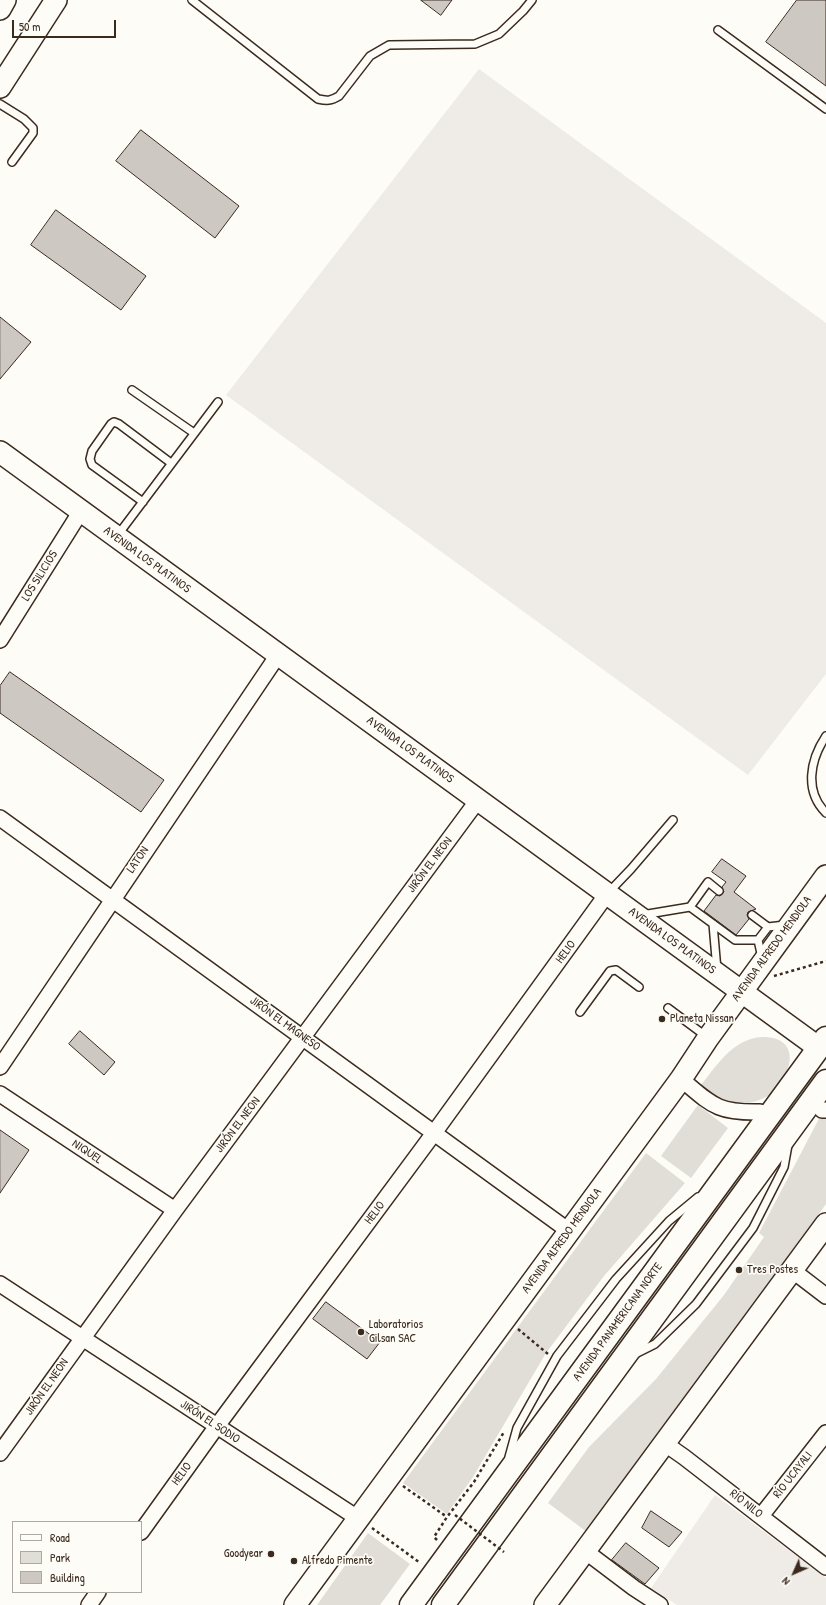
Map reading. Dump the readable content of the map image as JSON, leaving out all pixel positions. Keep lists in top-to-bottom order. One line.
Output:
{"streets":{"highway":["AVENIDA PANAMERICANA NORTE"],"main road":["AVENIDA LOS PLATINOS","AVENIDA ALFREDO MENDIOLA"],"street":["LOS SILICIOS","LATON","JIRÓN EL NEON","HELIO","JIRÓN EL MAGNESO","NIQUEL","JIRÓN EL SODIO","RÍO UCAYALI","RÍO NILO"]},"crossings":[["AVENIDA LOS PLATINOS","LOS SILICIOS"],["AVENIDA LOS PLATINOS","LATON"],["AVENIDA LOS PLATINOS","JIRÓN EL NEON"],["AVENIDA LOS PLATINOS","AVENIDA ALFREDO MENDIOLA"],["AVENIDA LOS PLATINOS","HELIO"],["AVENIDA LOS PLATINOS","AVENIDA PANAMERICANA NORTE"],["LATON","JIRÓN EL MAGNESO"],["JIRÓN EL NEON","JIRÓN EL MAGNESO"],["JIRÓN EL NEON","NIQUEL"],["JIRÓN EL NEON","JIRÓN EL SODIO"],["AVENIDA ALFREDO MENDIOLA","JIRÓN EL MAGNESO"],["AVENIDA ALFREDO MENDIOLA","JIRÓN EL SODIO"],["HELIO","JIRÓN EL MAGNESO"],["HELIO","JIRÓN EL SODIO"],["RÍO UCAYALI","RÍO NILO"]],"places":["Planeta Nissan","Tres Postes","Laboratorios Gilsan SAC","Goodyear","Alfredo Pimente"],"legend":["Road","Park","Building"],"scale_bar":"50 m","north":"bottom left"}
